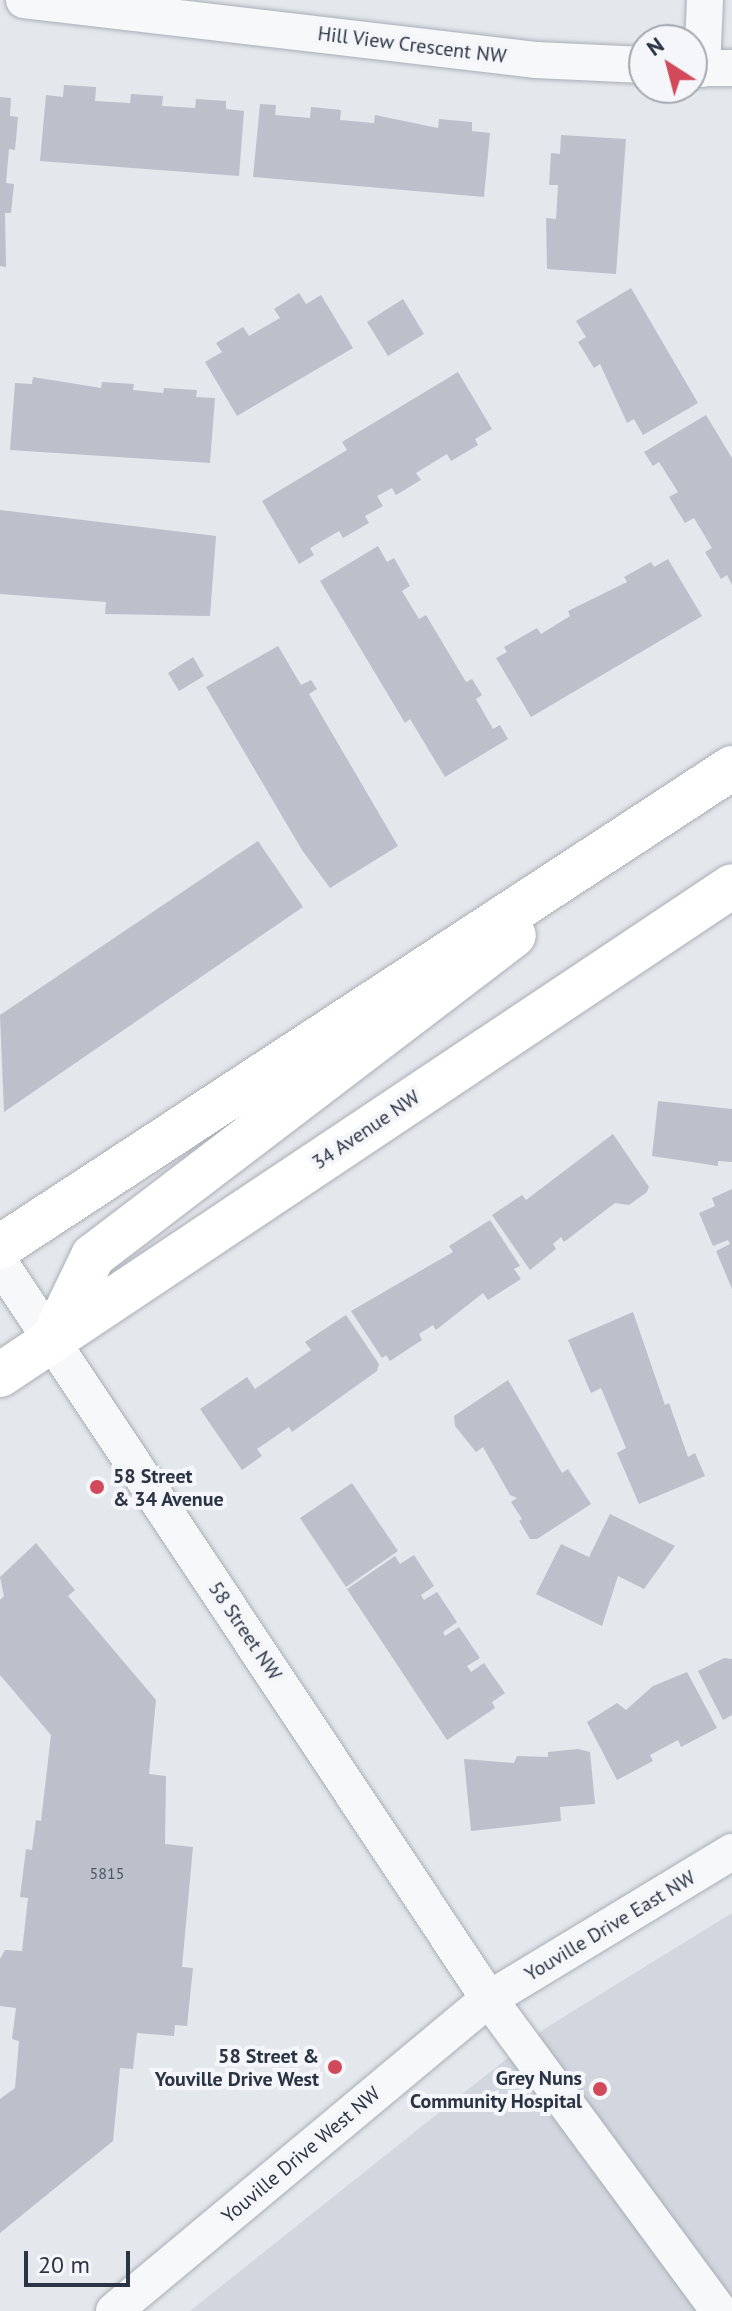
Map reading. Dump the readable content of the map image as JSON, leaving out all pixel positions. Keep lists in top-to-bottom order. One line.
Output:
{"streets":{"main road":["34 Avenue NW"],"street":["Hill View Crescent NW","58 Street NW","Youville Drive East NW","Youville Drive West NW"]},"crossings":[["34 Avenue NW","58 Street NW"],["58 Street NW","Youville Drive East NW"],["58 Street NW","Youville Drive West NW"],["Youville Drive East NW","Youville Drive West NW"]],"places":["58 Street & 34 Avenue","58 Street & Youville Drive West","Grey Nuns Community Hospital"],"house_numbers":["5815"],"scale_bar":"20 m","north":"top left"}
